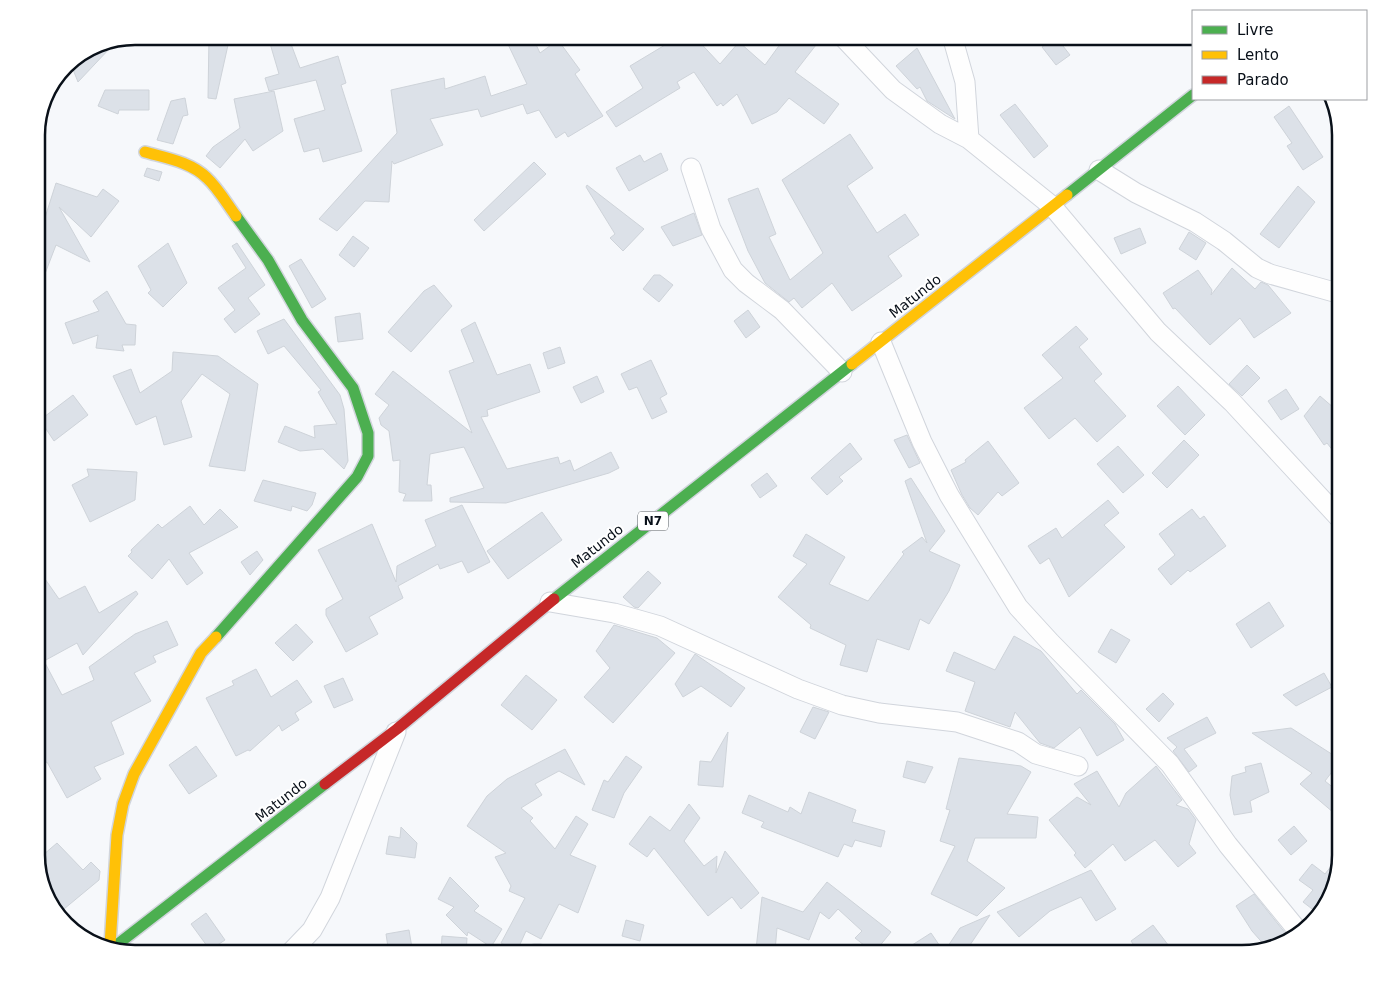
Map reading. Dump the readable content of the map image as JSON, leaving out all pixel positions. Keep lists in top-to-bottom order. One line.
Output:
{"streets":{"main road":["Matundo","N7"]},"legend":["Livre","Lento","Parado"]}
